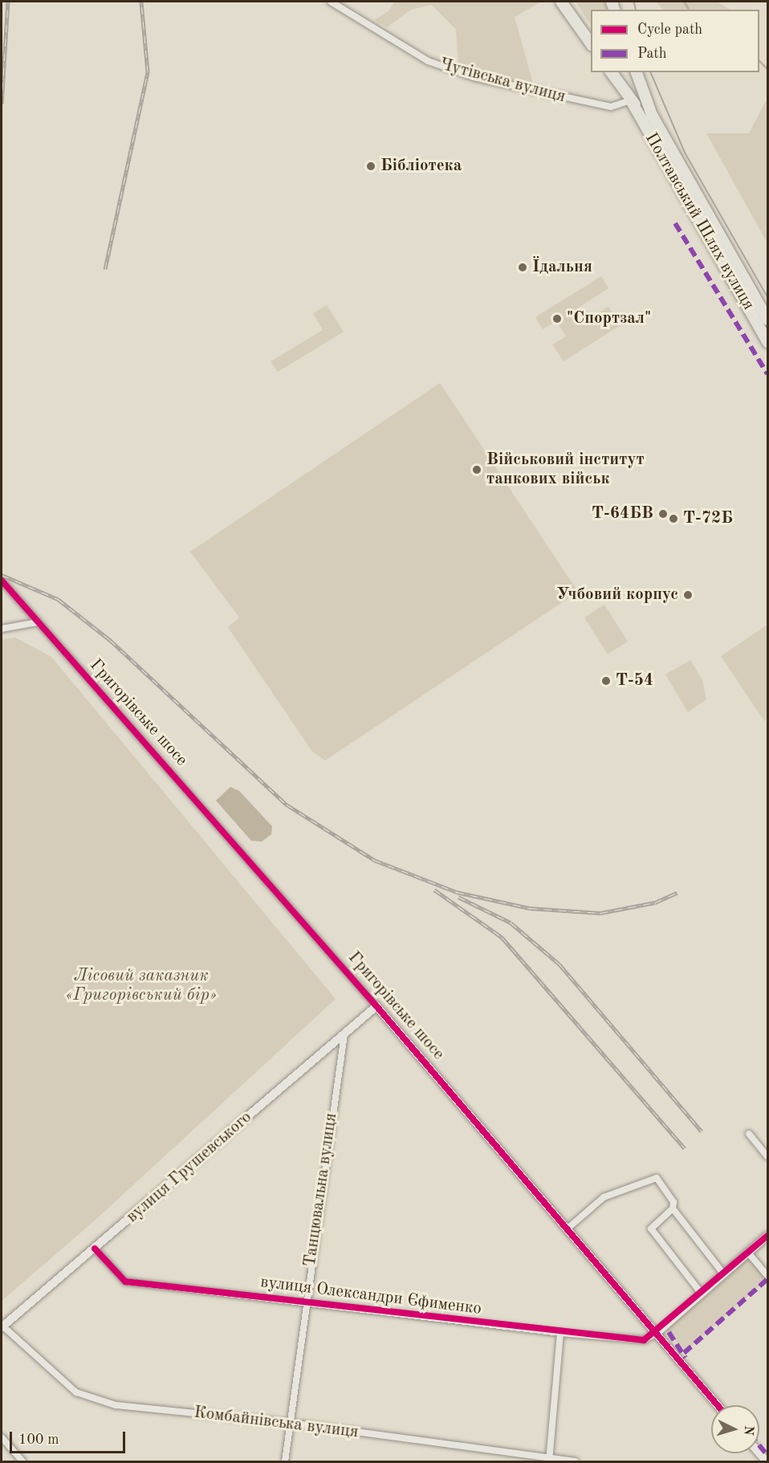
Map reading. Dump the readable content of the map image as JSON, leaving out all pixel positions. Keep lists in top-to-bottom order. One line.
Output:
{"streets":{"main road":["Полтавський Шлях вулиця"],"street":["Чутівська вулиця","Григорівське шосе","вулиця Грушевського","Танцювальна вулиця","вулиця Олександри Єфименко","Комбайнівська вулиця"]},"crossings":[["Чутівська вулиця","Полтавський Шлях вулиця"],["Григорівське шосе","вулиця Грушевського"],["Григорівське шосе","вулиця Олександри Єфименко"],["вулиця Грушевського","Танцювальна вулиця"],["вулиця Грушевського","вулиця Олександри Єфименко"],["вулиця Грушевського","Комбайнівська вулиця"],["Танцювальна вулиця","вулиця Олександри Єфименко"],["Танцювальна вулиця","Комбайнівська вулиця"]],"parks":["Лісовий заказник «Григорівський бір»"],"places":["Бібліотека","Їдальня","\"Спортзал\"","Військовий інститут танкових військ","Т-64БВ","Т-72Б","Учбовий корпус","Т-54"],"legend":["Cycle path","Path"],"scale_bar":"100 m","north":"right"}
